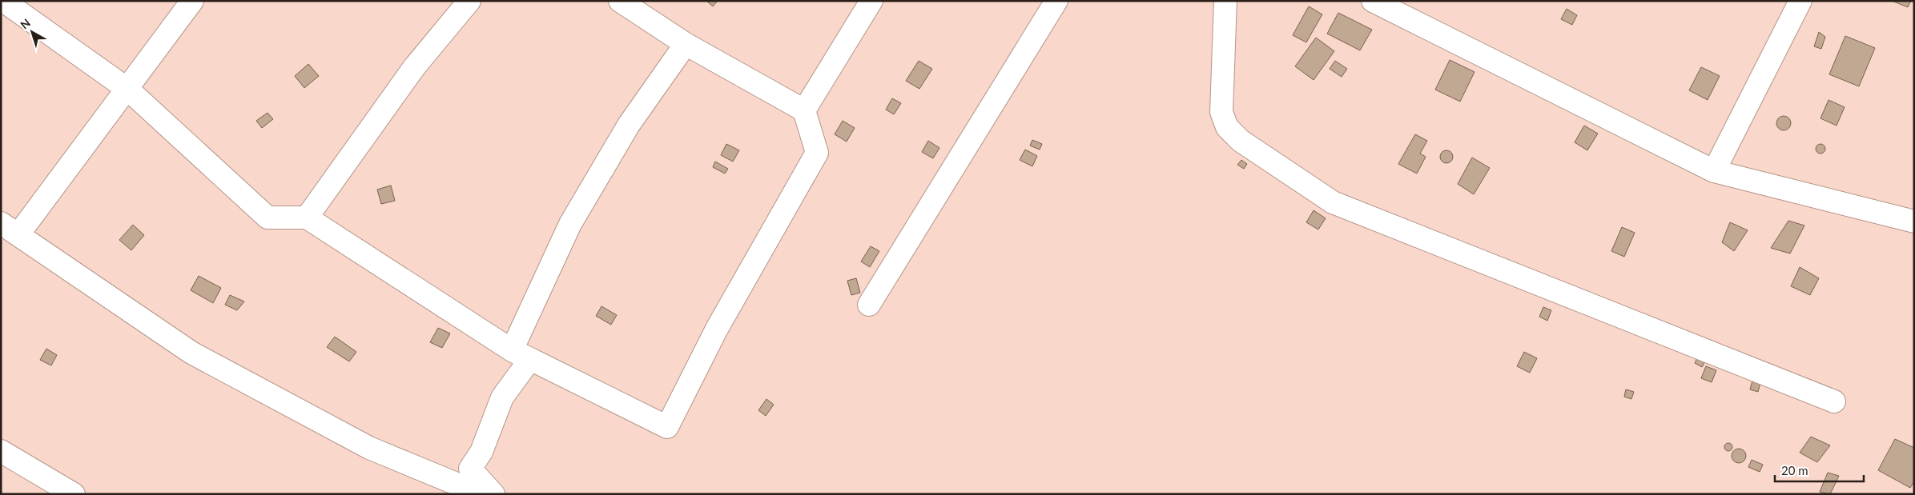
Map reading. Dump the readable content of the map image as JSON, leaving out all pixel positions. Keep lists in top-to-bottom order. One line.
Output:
{"scale_bar":"20 m","north":"top left"}
